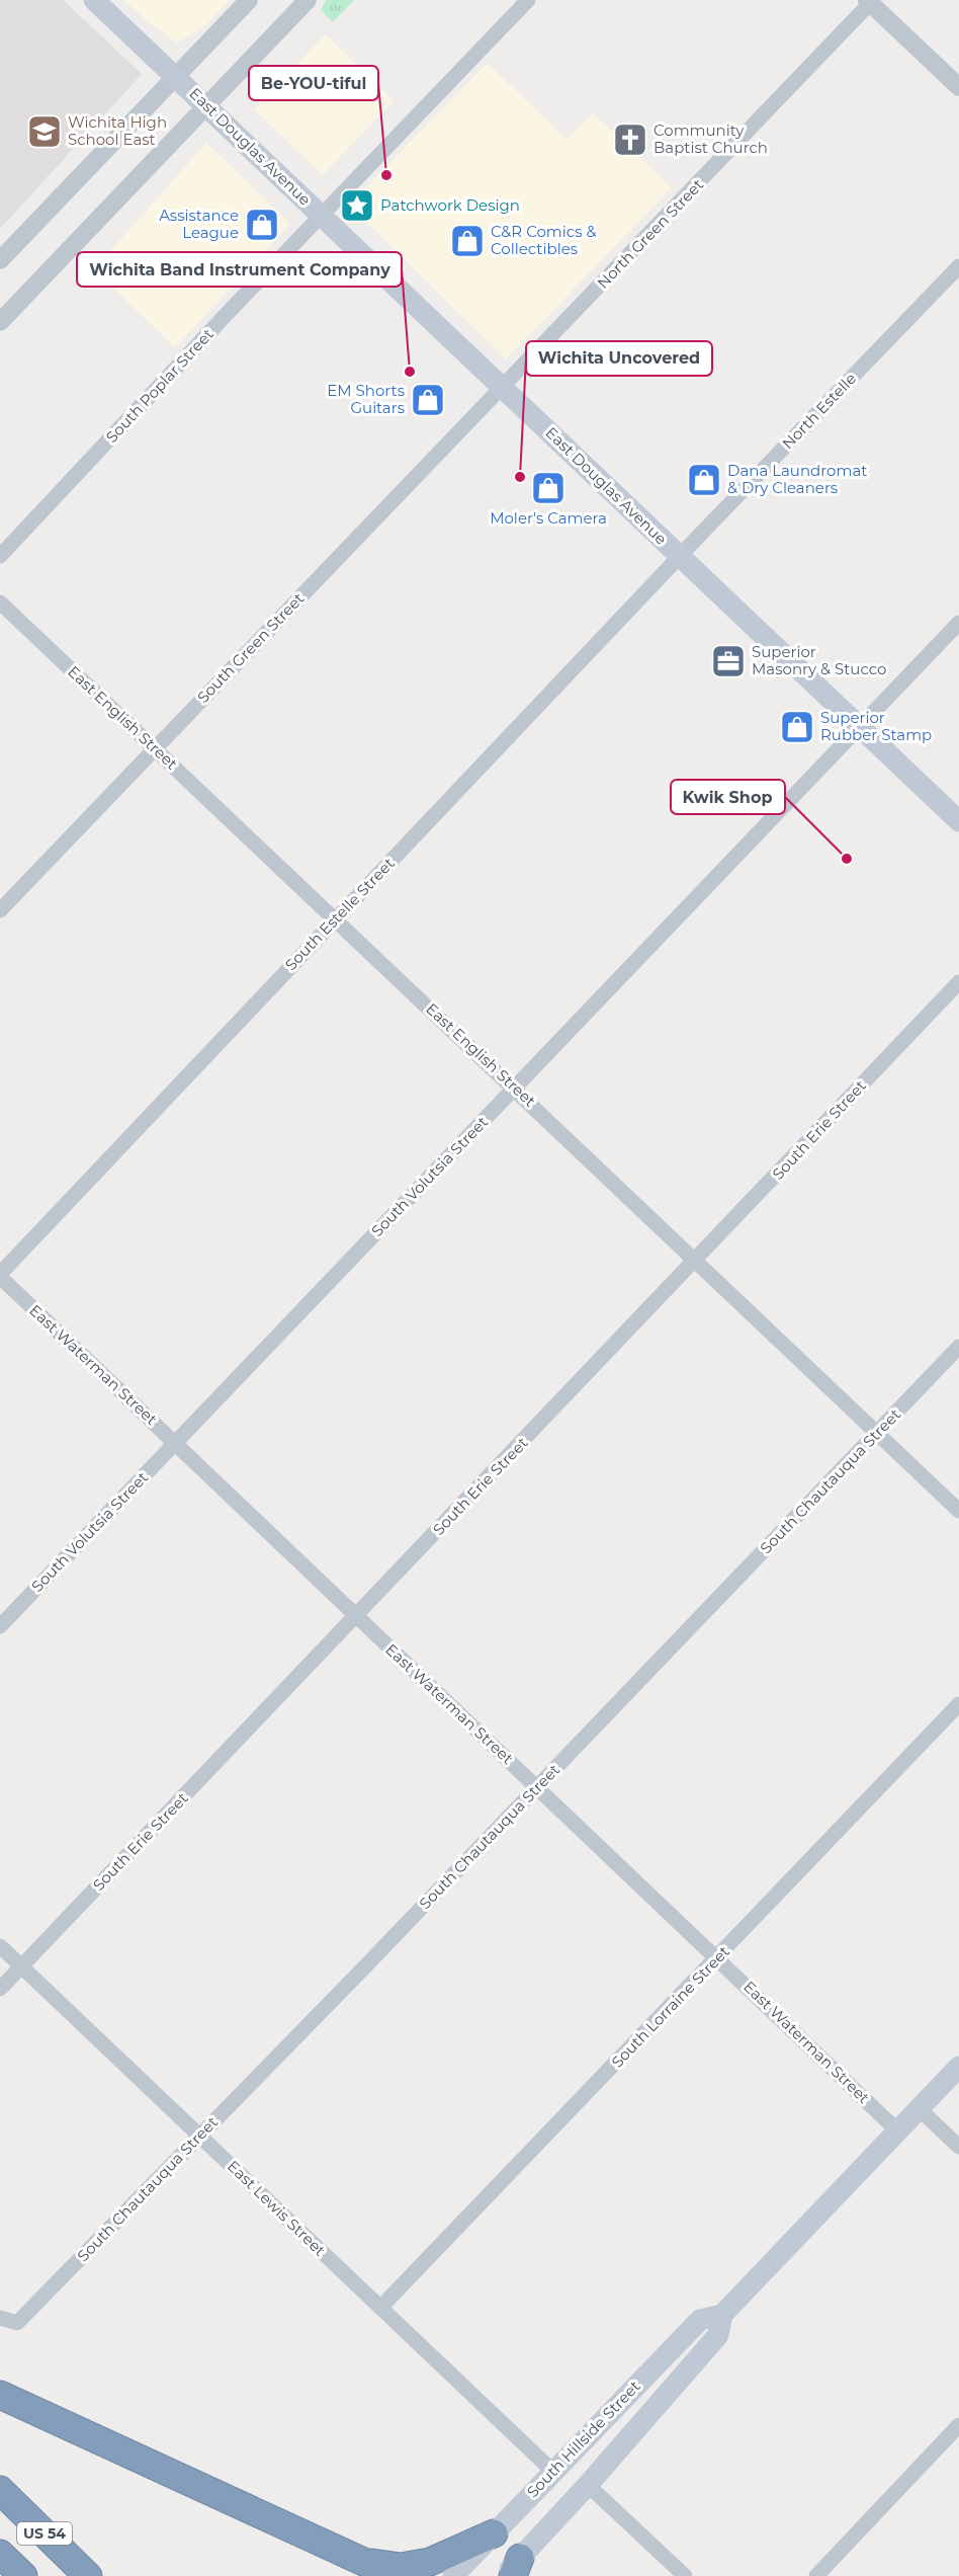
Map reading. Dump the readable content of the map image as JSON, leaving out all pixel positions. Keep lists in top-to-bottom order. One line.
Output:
{"streets":{"highway":["US 54"],"main road":["East Douglas Avenue","South Hillside Street"],"street":["North Green Street","South Poplar Street","North Estelle","South Green Street","East English Street","South Estelle Street","South Erie Street","South Volutsia Street","East Waterman Street","South Chautauqua Street","South Lorraine Street","East Lewis Street"]},"crossings":[["East Douglas Avenue","North Green Street"],["East Douglas Avenue","South Poplar Street"],["East Douglas Avenue","North Estelle"],["East Douglas Avenue","South Green Street"],["East Douglas Avenue","South Estelle Street"],["East Douglas Avenue","South Volutsia Street"],["North Green Street","South Green Street"],["North Estelle","South Estelle Street"],["South Green Street","East English Street"],["East English Street","South Estelle Street"],["East English Street","South Erie Street"],["East English Street","South Volutsia Street"],["East English Street","South Chautauqua Street"],["South Estelle Street","East Waterman Street"],["South Erie Street","East Waterman Street"],["South Erie Street","East Lewis Street"],["South Volutsia Street","East Waterman Street"],["East Waterman Street","South Chautauqua Street"],["East Waterman Street","South Lorraine Street"],["East Waterman Street","South Hillside Street"],["South Chautauqua Street","East Lewis Street"],["South Lorraine Street","East Lewis Street"],["East Lewis Street","South Hillside Street"]],"places":{"school or university":["Wichita High School East"],"church":["Community Baptist Church"],"other":["Be-YOU-tiful","Wichita Band Instrument Company","Wichita Uncovered","Kwik Shop"],"place":["Patchwork Design"],"shop":["Assistance League","C&R Comics & Collectibles","EM Shorts Guitars","Dana Laundromat & Dry Cleaners","Moler's Camera","Superior Rubber Stamp"],"office":["Superior Masonry & Stucco"]}}
